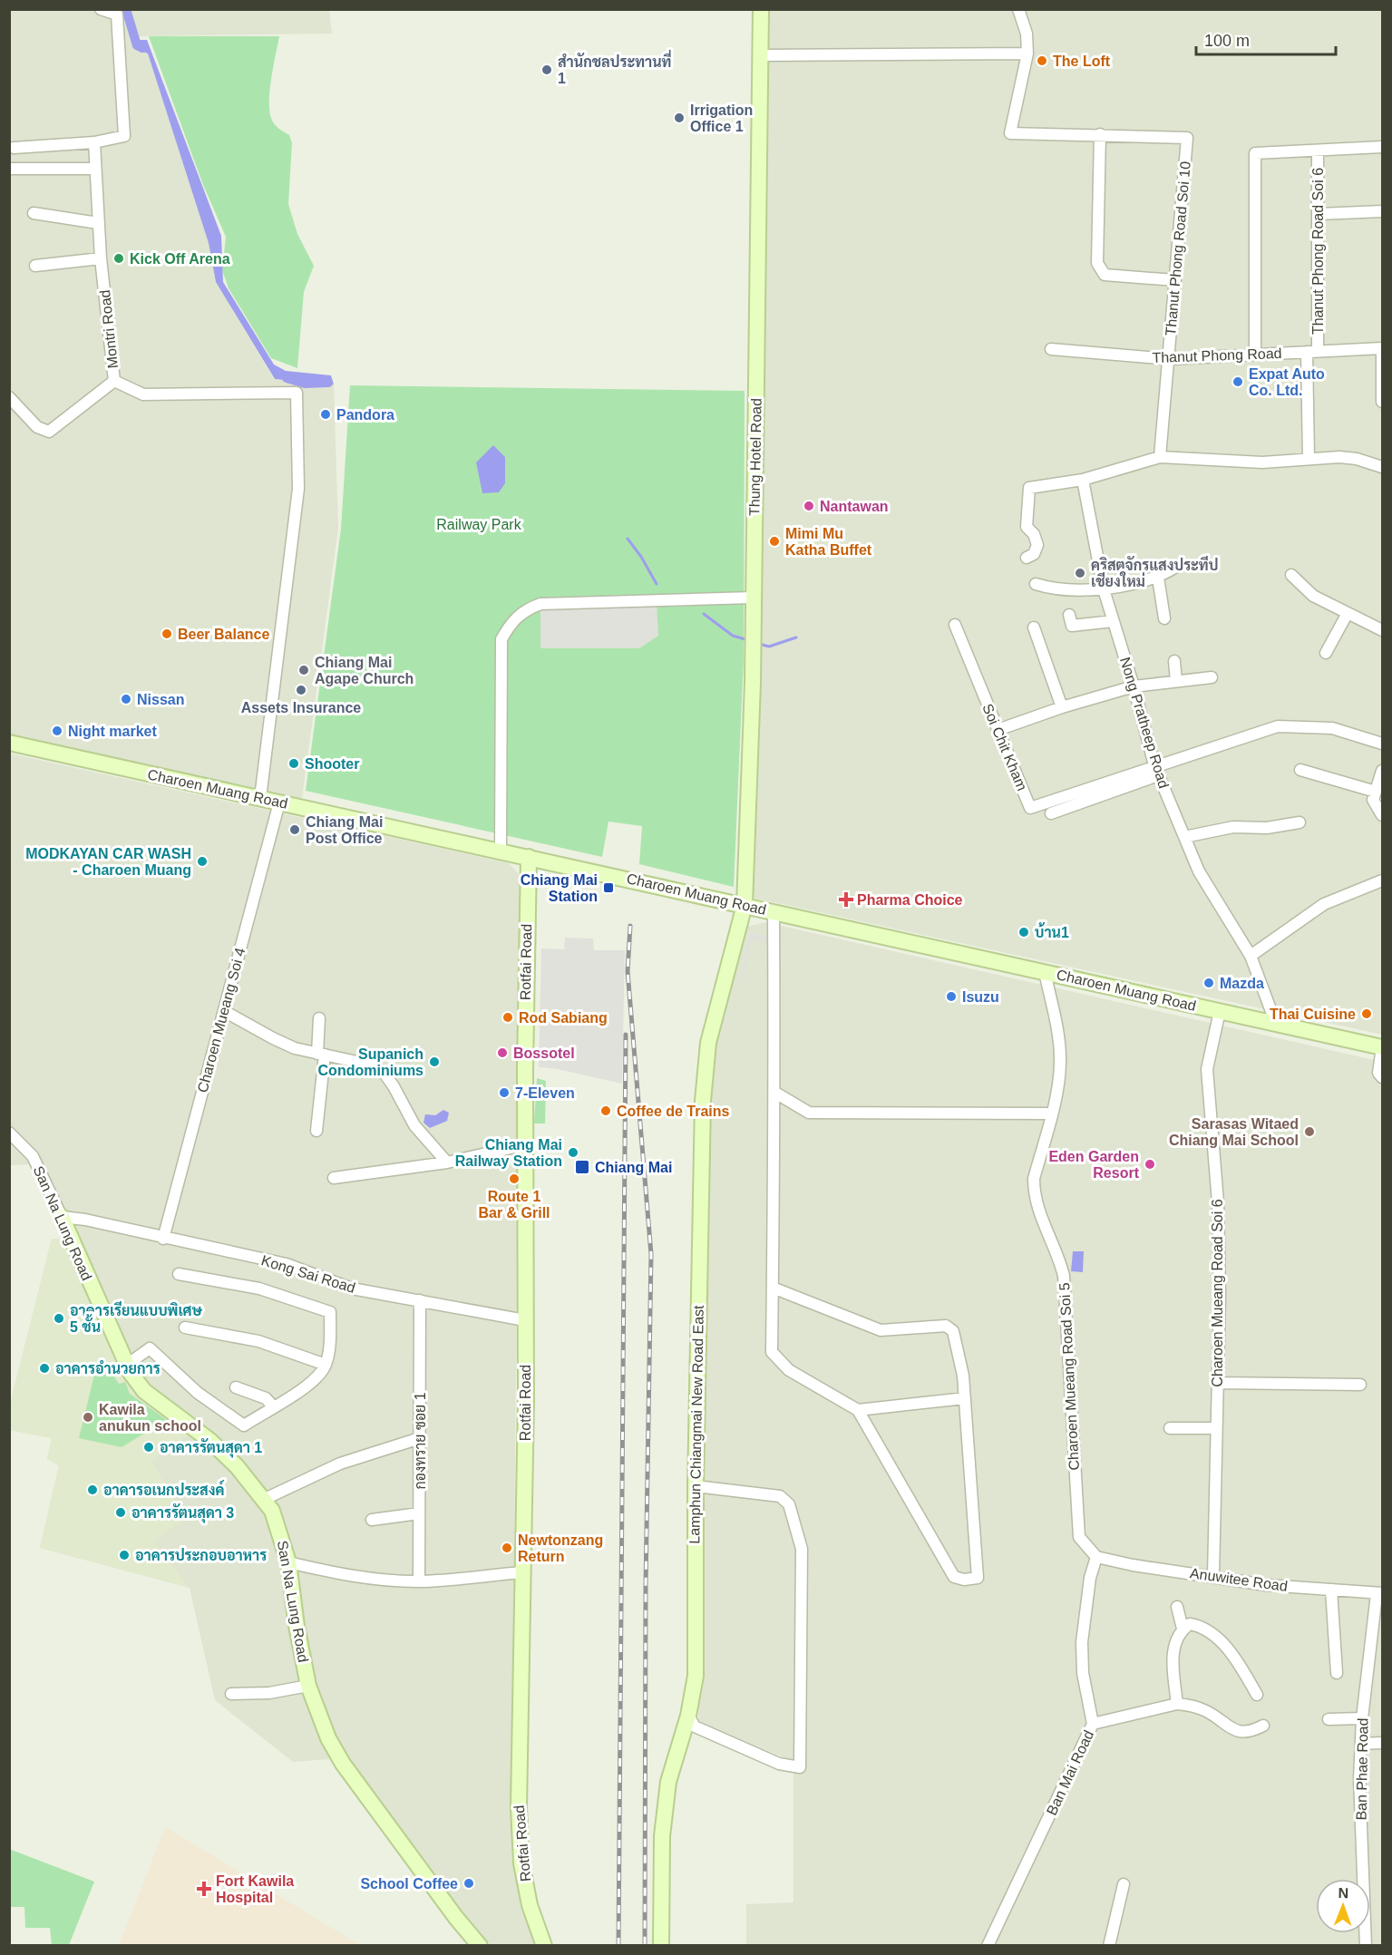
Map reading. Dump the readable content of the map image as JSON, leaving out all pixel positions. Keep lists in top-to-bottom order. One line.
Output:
{"streets":{"street":["Thanut Phong Road Soi 10","Thanut Phong Road Soi 6","Montri Road","Thanut Phong Road","Thung Hotel Road","Nong Pratheep Road","Soi Chit Kham","Charoen Muang Road","Rotfai Road","Charoen Mueang Soi 4","San Na Lung Road","Kong Sai Road","Charoen Mueang Road Soi 6","Charoen Mueang Road Soi 5","Lamphun Chiangmai New Road East","กองทราย ซอย 1","Anuwitee Road","Ban Phae Road","Ban Mai Road"]},"crossings":[["Thanut Phong Road Soi 10","Thanut Phong Road"],["Thanut Phong Road Soi 6","Thanut Phong Road"],["Thung Hotel Road","Charoen Muang Road"],["Thung Hotel Road","Lamphun Chiangmai New Road East"],["Nong Pratheep Road","Soi Chit Kham"],["Nong Pratheep Road","Charoen Muang Road"],["Charoen Muang Road","Rotfai Road"],["Charoen Muang Road","Charoen Mueang Soi 4"],["Charoen Muang Road","Charoen Mueang Road Soi 6"],["Charoen Muang Road","Charoen Mueang Road Soi 5"],["Charoen Muang Road","Lamphun Chiangmai New Road East"],["Rotfai Road","Kong Sai Road"],["Charoen Mueang Soi 4","Kong Sai Road"],["San Na Lung Road","Kong Sai Road"],["Kong Sai Road","กองทราย ซอย 1"],["Charoen Mueang Road Soi 6","Anuwitee Road"],["Charoen Mueang Road Soi 5","Anuwitee Road"],["Charoen Mueang Road Soi 5","Ban Mai Road"],["Anuwitee Road","Ban Phae Road"],["Anuwitee Road","Ban Mai Road"]],"parks":["Railway Park"],"places":{"other":["The Loft","สำนักชลประทานที่ 1","Irrigation Office 1","Kick Off Arena","Expat Auto Co. Ltd.","Pandora","Nantawan","Mimi Mu Katha Buffet","คริสตจักรแสงประทีป เชียงใหม่","Beer Balance","Chiang Mai Agape Church","Assets Insurance","Nissan","Night market","Shooter","Chiang Mai Post Office","MODKAYAN CAR WASH - Charoen Muang","บ้าน1","Mazda","Isuzu","Thai Cuisine","Rod Sabiang","Bossotel","Supanich Condominiums","7-Eleven","Coffee de Trains","Sarasas Witaed Chiang Mai School","Chiang Mai Railway Station","Eden Garden Resort","Route 1 Bar & Grill","อาคารเรียนแบบพิเศษ 5 ชั้น","อาคารอำนวยการ","Kawila anukun school","อาคารรัตนสุดา 1","อาคารอเนกประสงค์","อาคารรัตนสุดา 3","Newtonzang Return","อาคารประกอบอาหาร","School Coffee"],"transit":["Chiang Mai Station","Chiang Mai"],"health":["Pharma Choice","Fort Kawila Hospital"]},"scale_bar":"100 m","north":"top"}
